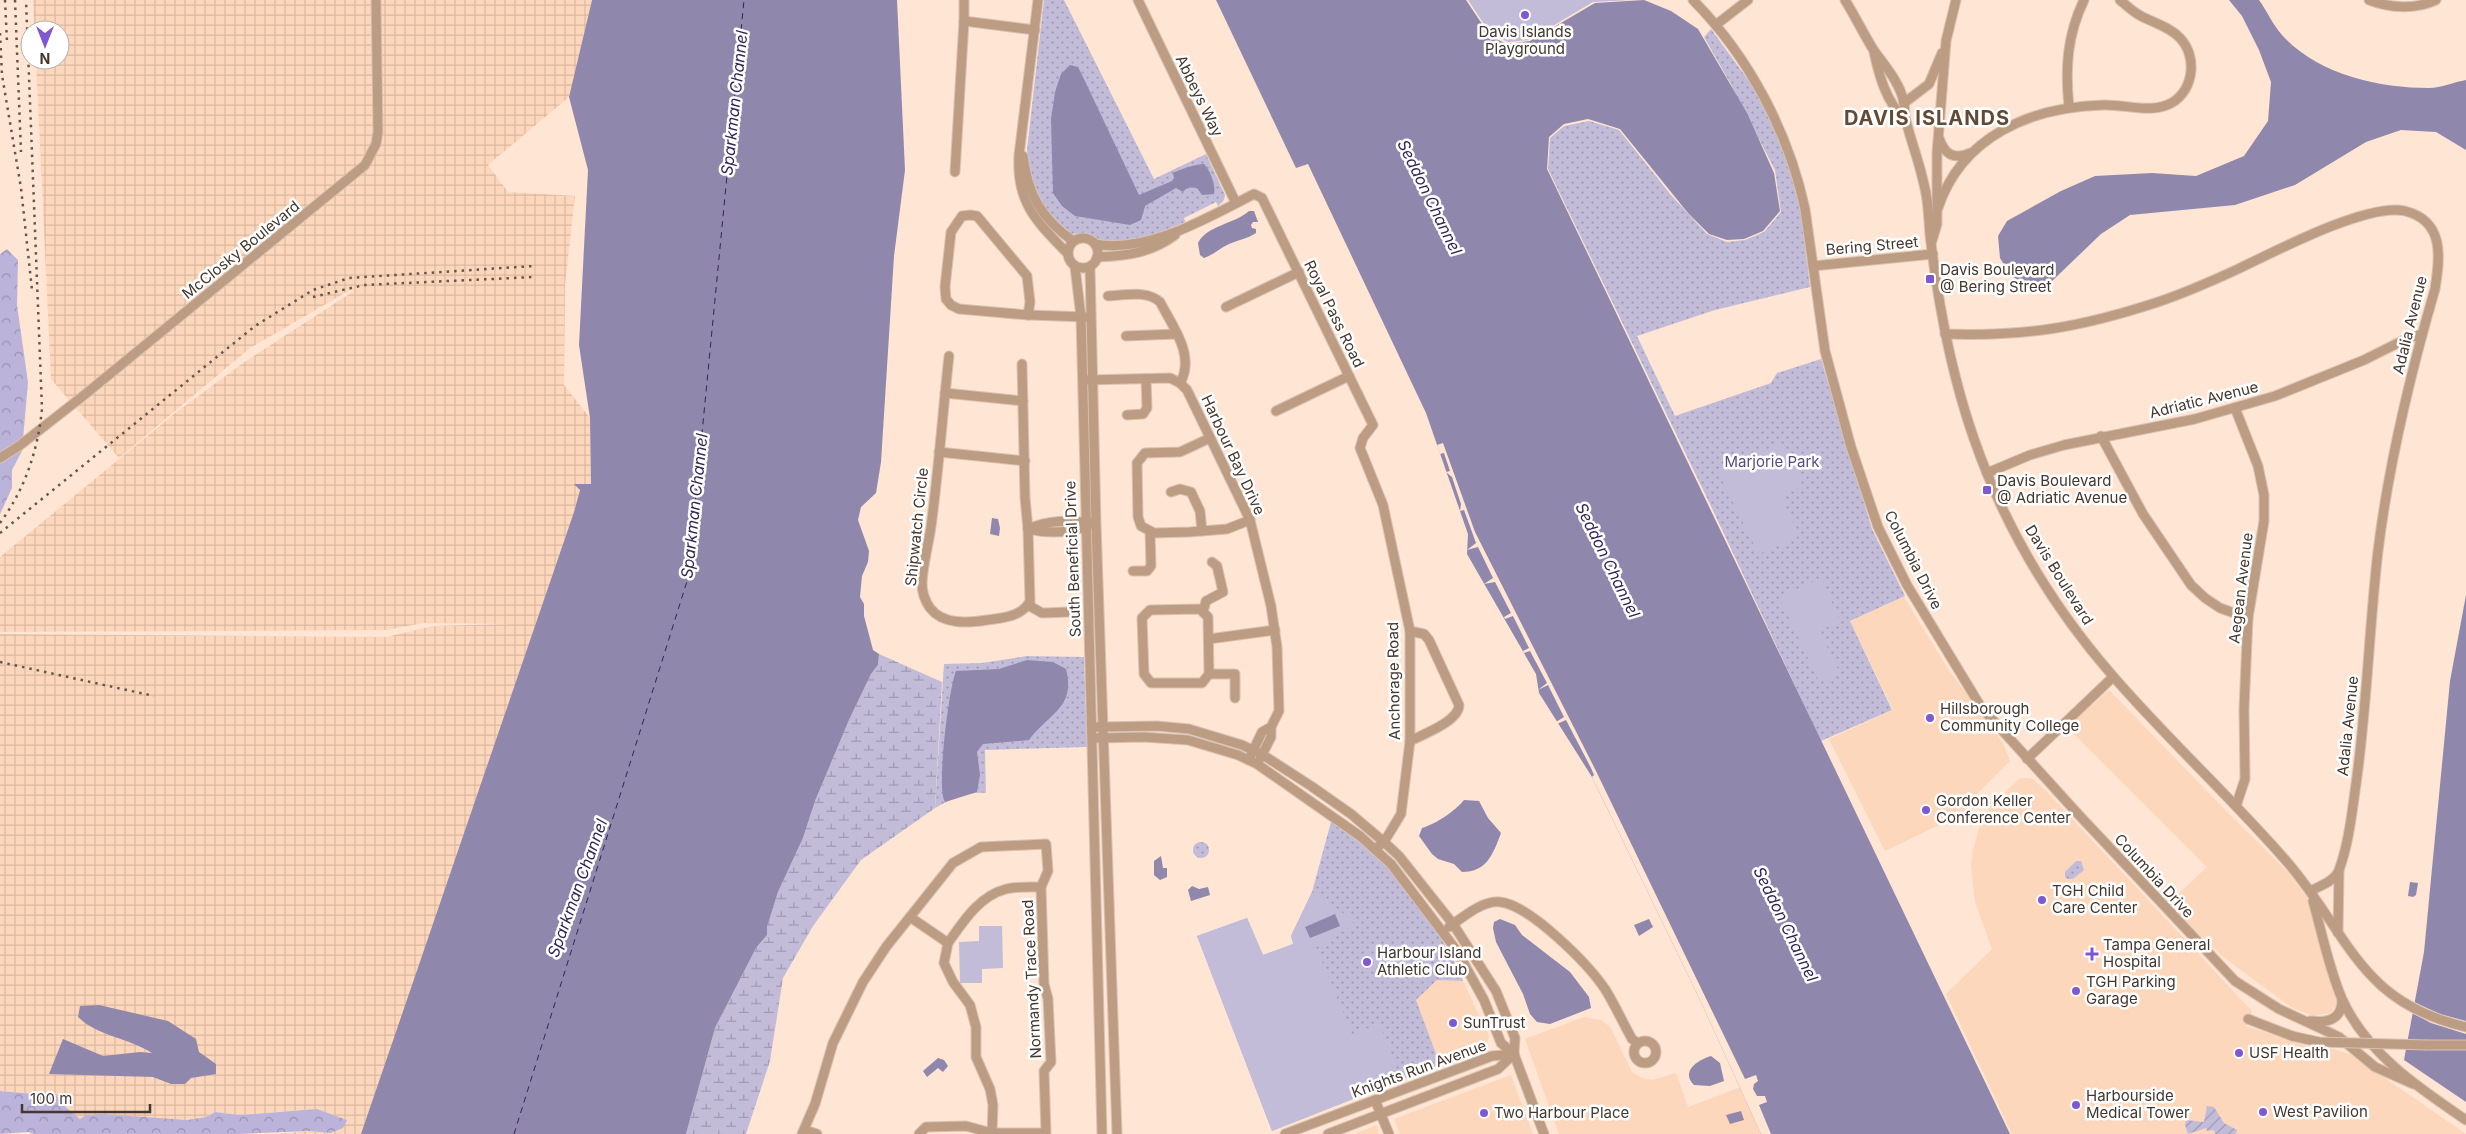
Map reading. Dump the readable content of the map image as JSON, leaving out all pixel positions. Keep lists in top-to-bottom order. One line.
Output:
{"streets":{"street":["Abbeys Way","Bering Street","McClosky Boulevard","Royal Pass Road","Adalia Avenue","Adriatic Avenue","Harbour Bay Drive","Shipwatch Circle","South Beneficial Drive","Columbia Drive","Davis Boulevard","Aegean Avenue","Anchorage Road","Normandy Trace Road","Knights Run Avenue"]},"crossings":[["Abbeys Way","Royal Pass Road"],["Bering Street","Columbia Drive"],["Bering Street","Davis Boulevard"],["Royal Pass Road","Anchorage Road"],["Adalia Avenue","Adriatic Avenue"],["Adalia Avenue","Davis Boulevard"],["Adriatic Avenue","Davis Boulevard"],["Adriatic Avenue","Aegean Avenue"],["Columbia Drive","Davis Boulevard"],["Davis Boulevard","Aegean Avenue"]],"districts":["DAVIS ISLANDS"],"water":["Sparkman Channel","Seddon Channel"],"parks":["Marjorie Park"],"places":{"other":["Davis Islands Playground","Hillsborough Community College","Gordon Keller Conference Center","TGH Child Care Center","Harbour Island Athletic Club","TGH Parking Garage","SunTrust","USF Health","Harbourside Medical Tower","West Pavilion","Two Harbour Place"],"transit":["Davis Boulevard @ Bering Street","Davis Boulevard @ Adriatic Avenue"],"health":["Tampa General Hospital"]},"scale_bar":"100 m","north":"bottom"}
